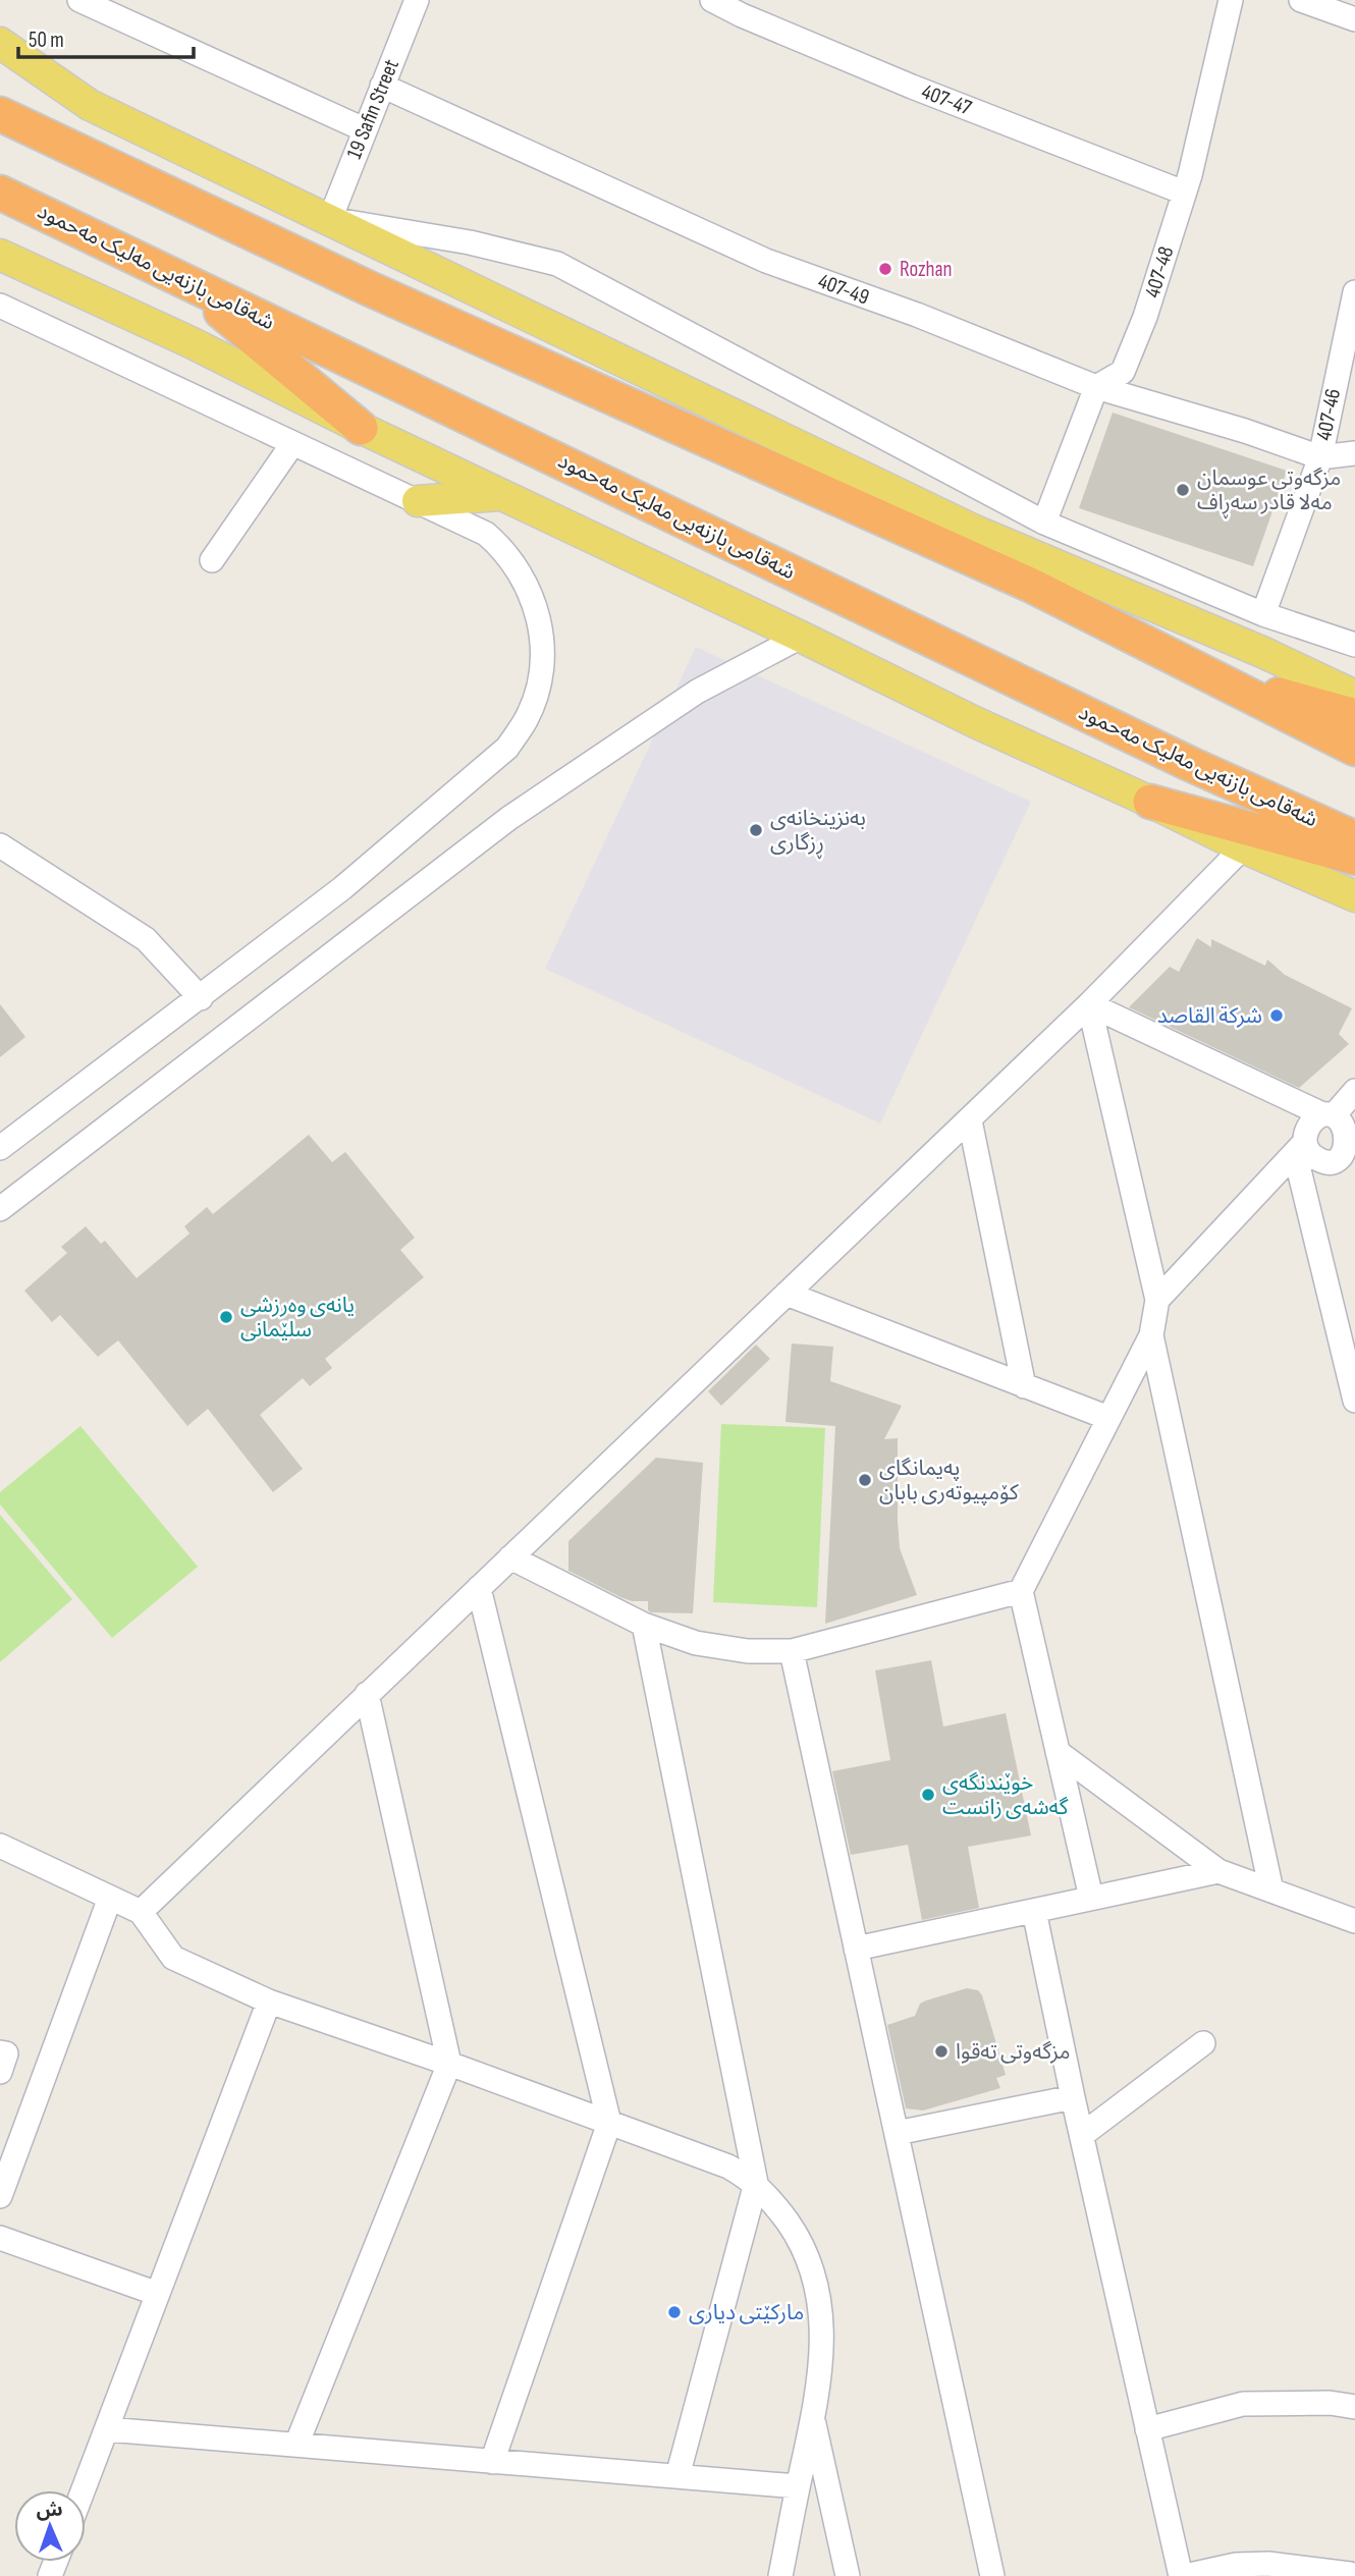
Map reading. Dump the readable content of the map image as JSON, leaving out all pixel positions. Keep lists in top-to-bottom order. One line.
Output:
{"streets":{"highway":["شەقامی بازنەیی مەلیک مەحمود"],"street":["407-47","19 Safin Street","407-48","407-49","407-46"]},"crossings":[["407-47","407-48"],["19 Safin Street","407-49"],["407-48","407-49"],["407-49","407-46"]],"places":["Rozhan","مزگەوتی عوسمان مەلا قادر سەڕاف","بەنزینخانەی ڕزگاری","شركة القاصد","یانەی وەرزشی سلێمانی","پەیمانگای کۆمپیوتەری بابان","خوێندنگەی گەشەی زانست","مزگەوتی تەقوا","مارکێتی دیاری"],"scale_bar":"50 m","north":"top"}
